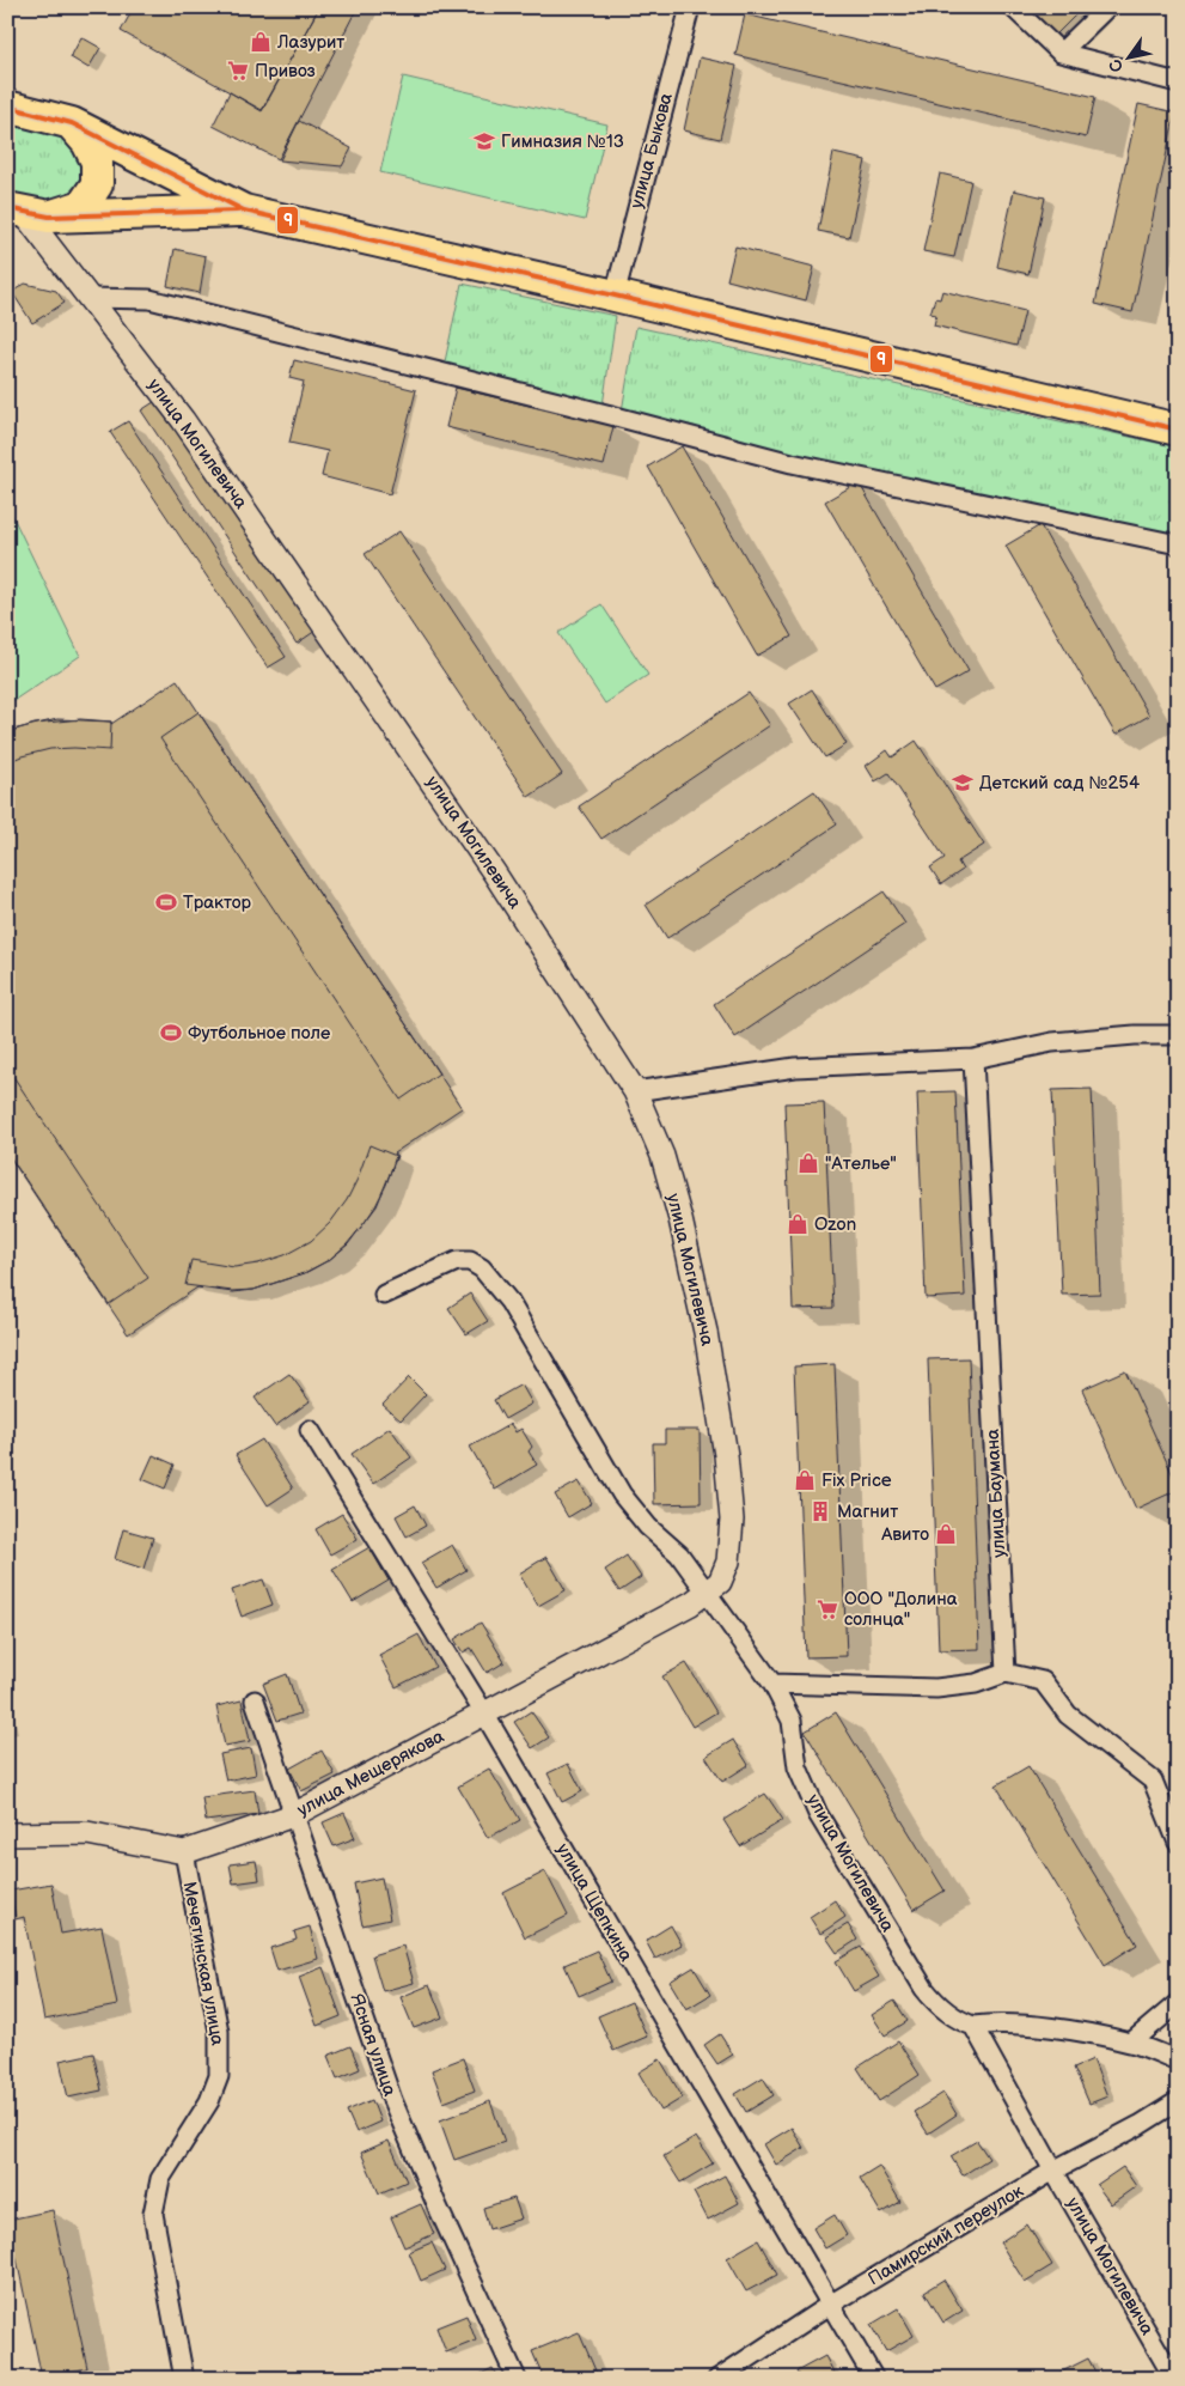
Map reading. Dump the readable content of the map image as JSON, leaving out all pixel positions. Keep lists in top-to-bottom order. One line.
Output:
{"streets":{"street":["улица Быкова","улица Могилевича","улица Баумана","улица Мещерякова","улица Щепкина","Мечетинская улица","Ясная улица","Памирский переулок"]},"crossings":[["улица Могилевича","улица Мещерякова"],["улица Могилевича","Памирский переулок"],["улица Мещерякова","улица Щепкина"],["улица Мещерякова","Мечетинская улица"],["улица Мещерякова","Ясная улица"],["улица Щепкина","Памирский переулок"]],"places":{"shop":["Лазурит","\"Ателье\"","Ozon","Fix Price","Авито"],"supermarket":["Привоз","ООО \"Долина солнца\""],"school or university":["Гимназия №13","Детский сад №254"],"sports":["Трактор","Футбольное поле"],"building":["Магнит"]},"lines":["transit line 9"],"north":"bottom left"}
